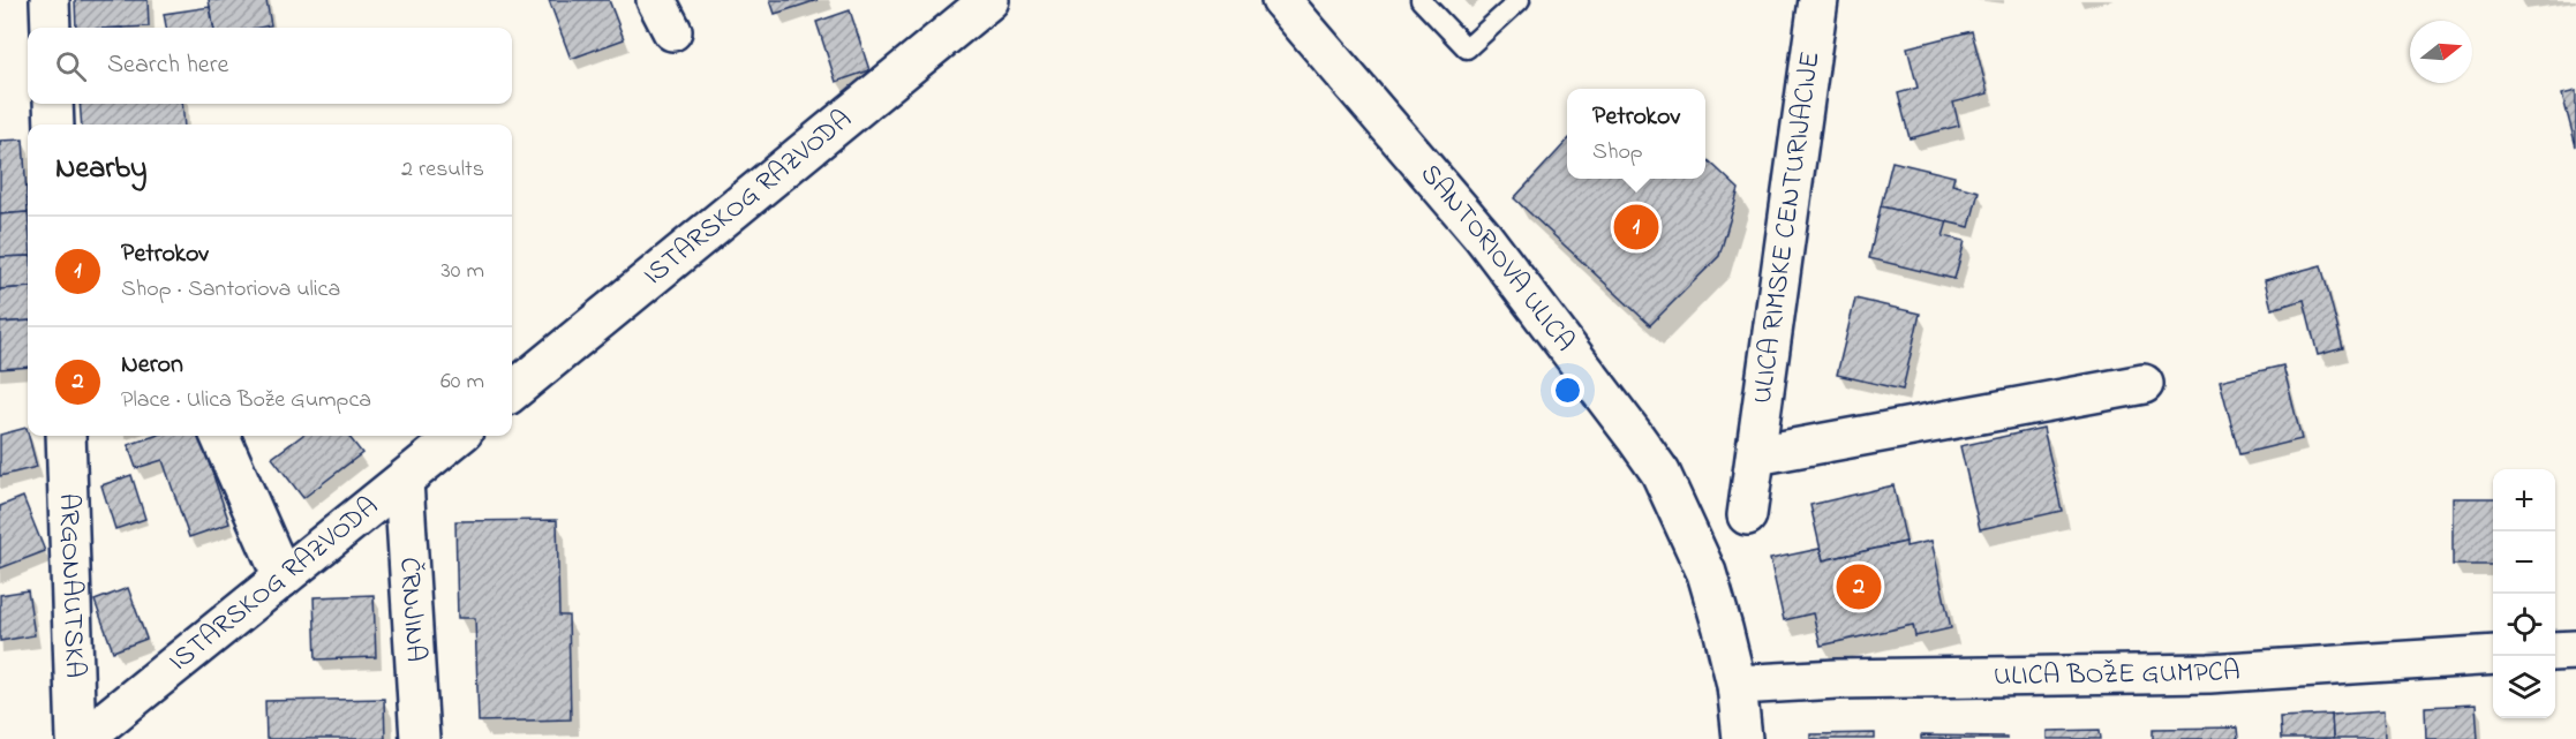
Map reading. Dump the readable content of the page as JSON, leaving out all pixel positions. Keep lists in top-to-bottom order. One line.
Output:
{"streets":{"street":["ISTARSKOG RAZVODA","ULICA RIMSKE CENTURIJACIJE","SANTORIOVA ULICA","ARGONAUTSKA","ČRNJINA","ULICA BOŽE GUMPCA"]},"crossings":[["ISTARSKOG RAZVODA","ČRNJINA"],["SANTORIOVA ULICA","ULICA BOŽE GUMPCA"]],"north":"right","page":{"search":"Search here","popup":["Petrokov","Shop"],"heading":["Nearby","2 results"],"pins":["1","2"],"list":[{"mark":"1","name":"Petrokov","note":"Shop · Santoriova ulica","value":"30 m"},{"mark":"2","name":"Neron","note":"Place · Ulica Bože Gumpca","value":"60 m"}],"map_buttons":["+","−"]}}
